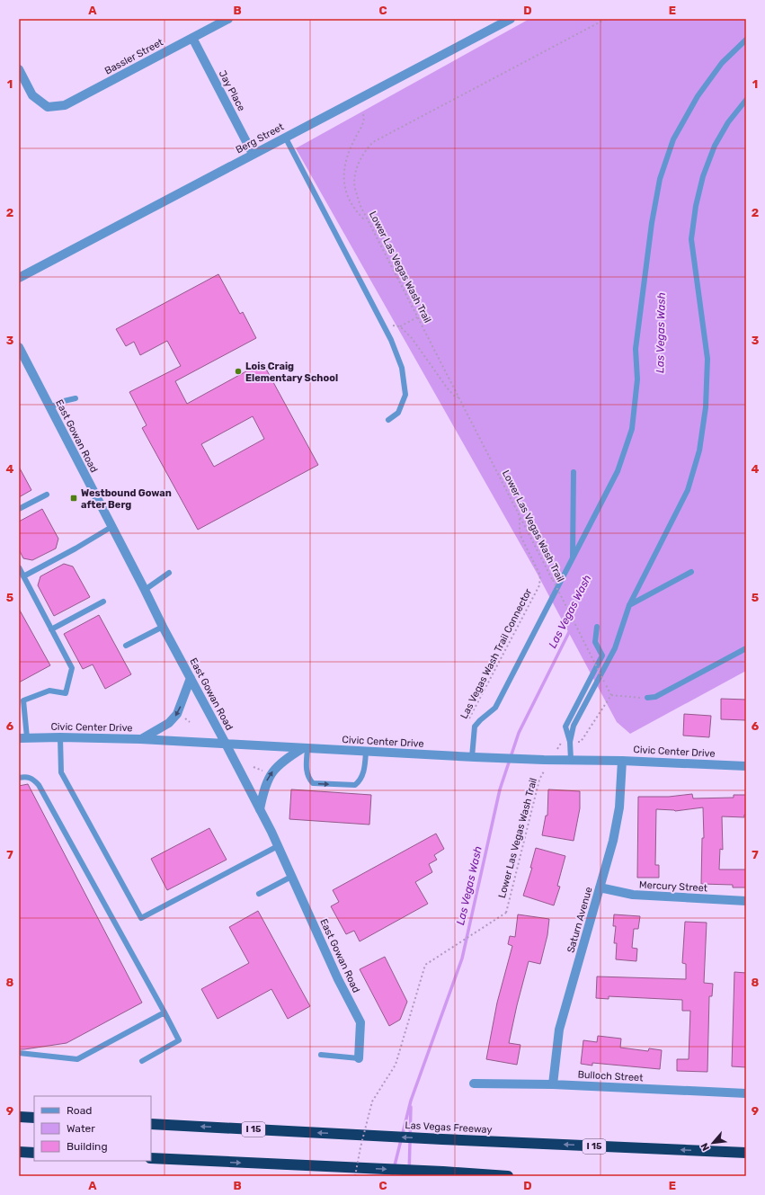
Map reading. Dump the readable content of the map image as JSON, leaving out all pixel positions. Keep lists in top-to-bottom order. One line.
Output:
{"streets":{"highway":["Las Vegas Freeway","I 15"],"street":["Bassler Street","Jay Place","Berg Street","East Gowan Road","Civic Center Drive","Mercury Street","Saturn Avenue","Bulloch Street"],"path":["Lower Las Vegas Wash Trail","Las Vegas Wash Trail Connector"]},"crossings":[["Bassler Street","Jay Place"],["Jay Place","Berg Street"],["Lower Las Vegas Wash Trail","Las Vegas Wash Trail Connector"],["Lower Las Vegas Wash Trail","Civic Center Drive"],["East Gowan Road","Civic Center Drive"],["Civic Center Drive","Saturn Avenue"],["Mercury Street","Saturn Avenue"],["Saturn Avenue","Bulloch Street"]],"water":["Las Vegas Wash"],"places":{"other":["Lois Craig Elementary School"],"transit":["Westbound Gowan after Berg"]},"legend":["Road","Water","Building"],"north":"bottom left","grid":{"columns":["A","B","C","D","E"],"rows":["1","2","3","4","5","6","7","8","9"]}}
